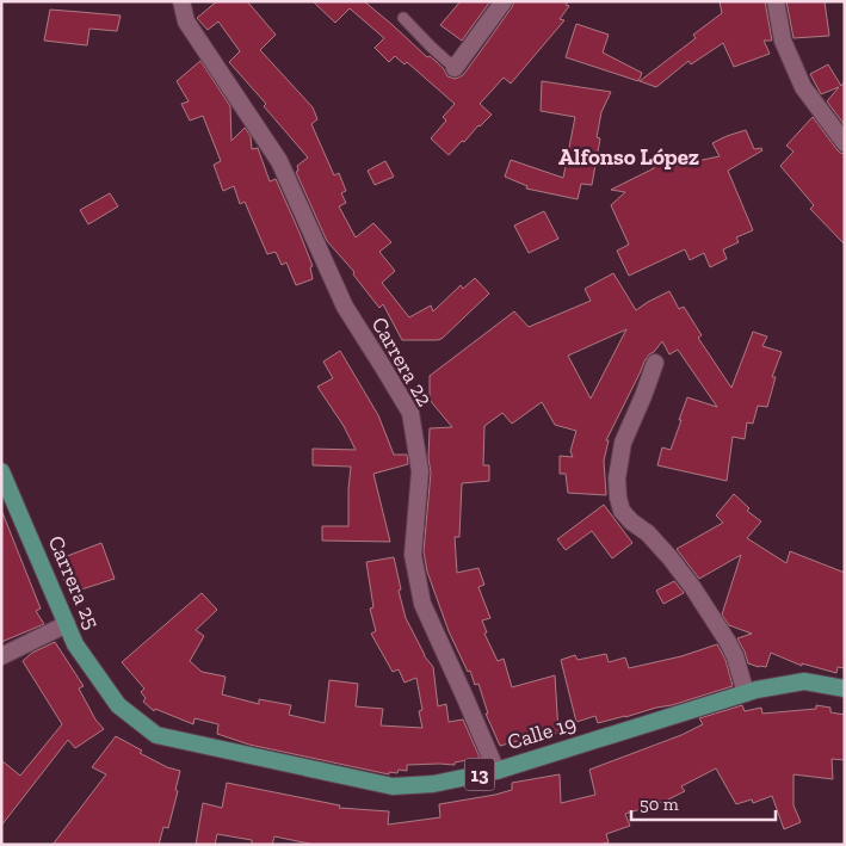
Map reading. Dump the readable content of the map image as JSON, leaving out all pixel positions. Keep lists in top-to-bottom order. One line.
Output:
{"streets":{"main road":["Carrera 25","Calle 19","13"],"street":["Carrera 22"]},"crossings":[["Carrera 22","Calle 19"],["Carrera 25","Calle 19"]],"districts":["Alfonso López"],"scale_bar":"50 m"}
